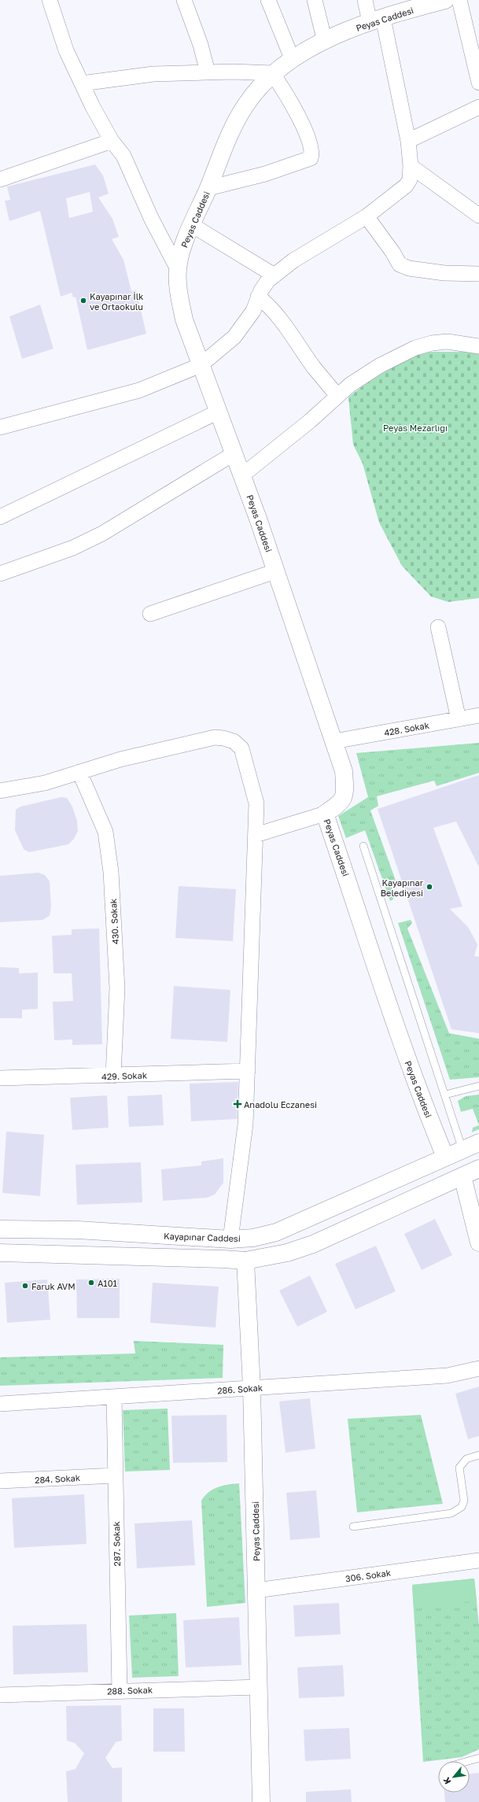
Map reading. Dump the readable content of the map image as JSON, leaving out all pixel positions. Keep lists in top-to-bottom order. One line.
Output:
{"streets":{"street":["Peyas Caddesi","428. Sokak","430. Sokak","429. Sokak","Kayapınar Caddesi","286. Sokak","284. Sokak","287. Sokak","306. Sokak","288. Sokak"]},"crossings":[["Peyas Caddesi","428. Sokak"],["Peyas Caddesi","Kayapınar Caddesi"],["Peyas Caddesi","286. Sokak"],["Peyas Caddesi","306. Sokak"],["Peyas Caddesi","288. Sokak"],["430. Sokak","429. Sokak"],["286. Sokak","287. Sokak"],["284. Sokak","287. Sokak"],["287. Sokak","288. Sokak"]],"parks":["Peyas Mezarlığı"],"places":{"other":["Kayapınar İlk ve Ortaokulu","Kayapınar Belediyesi","A101","Faruk AVM"],"health":["Anadolu Eczanesi"]},"north":"bottom left"}
